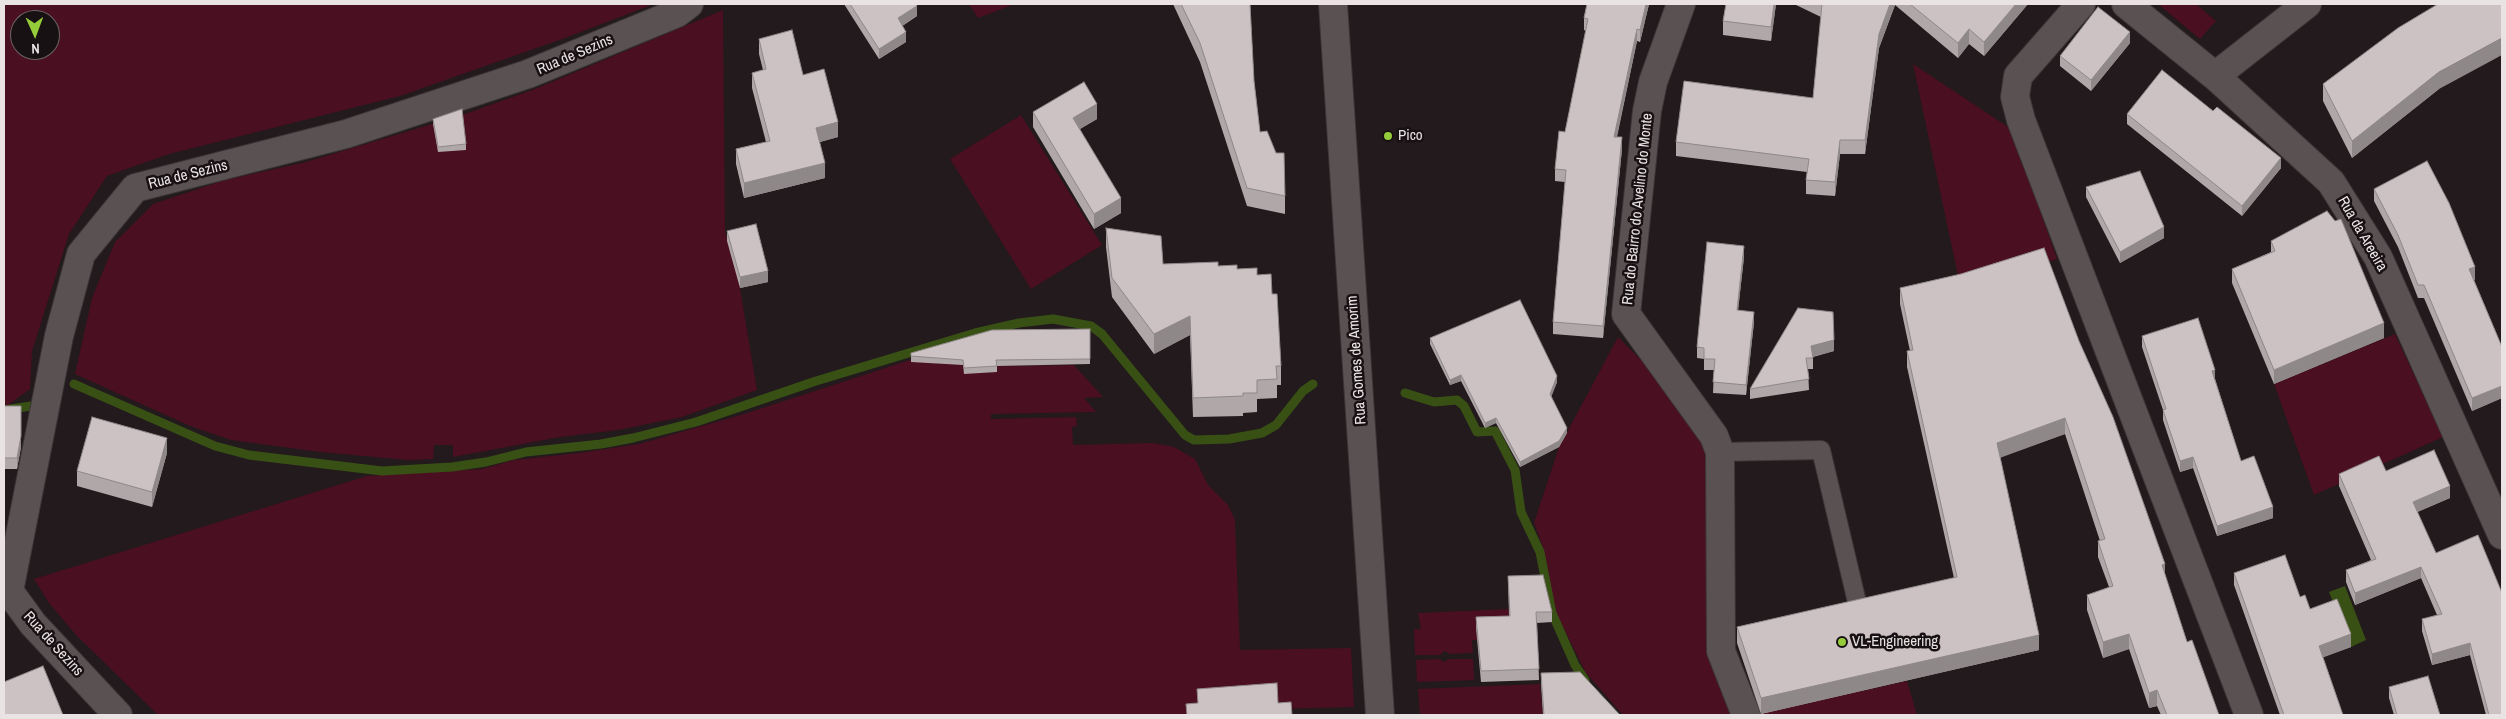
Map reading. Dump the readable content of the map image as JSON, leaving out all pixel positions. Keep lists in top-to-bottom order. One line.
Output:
{"streets":{"street":["Rua de Sezins","Rua do Bairro do Avelino do Monte","Rua da Areeira","Rua Gomes de Amorim"]},"places":["Pico","VL-Engineering"],"north":"bottom"}
